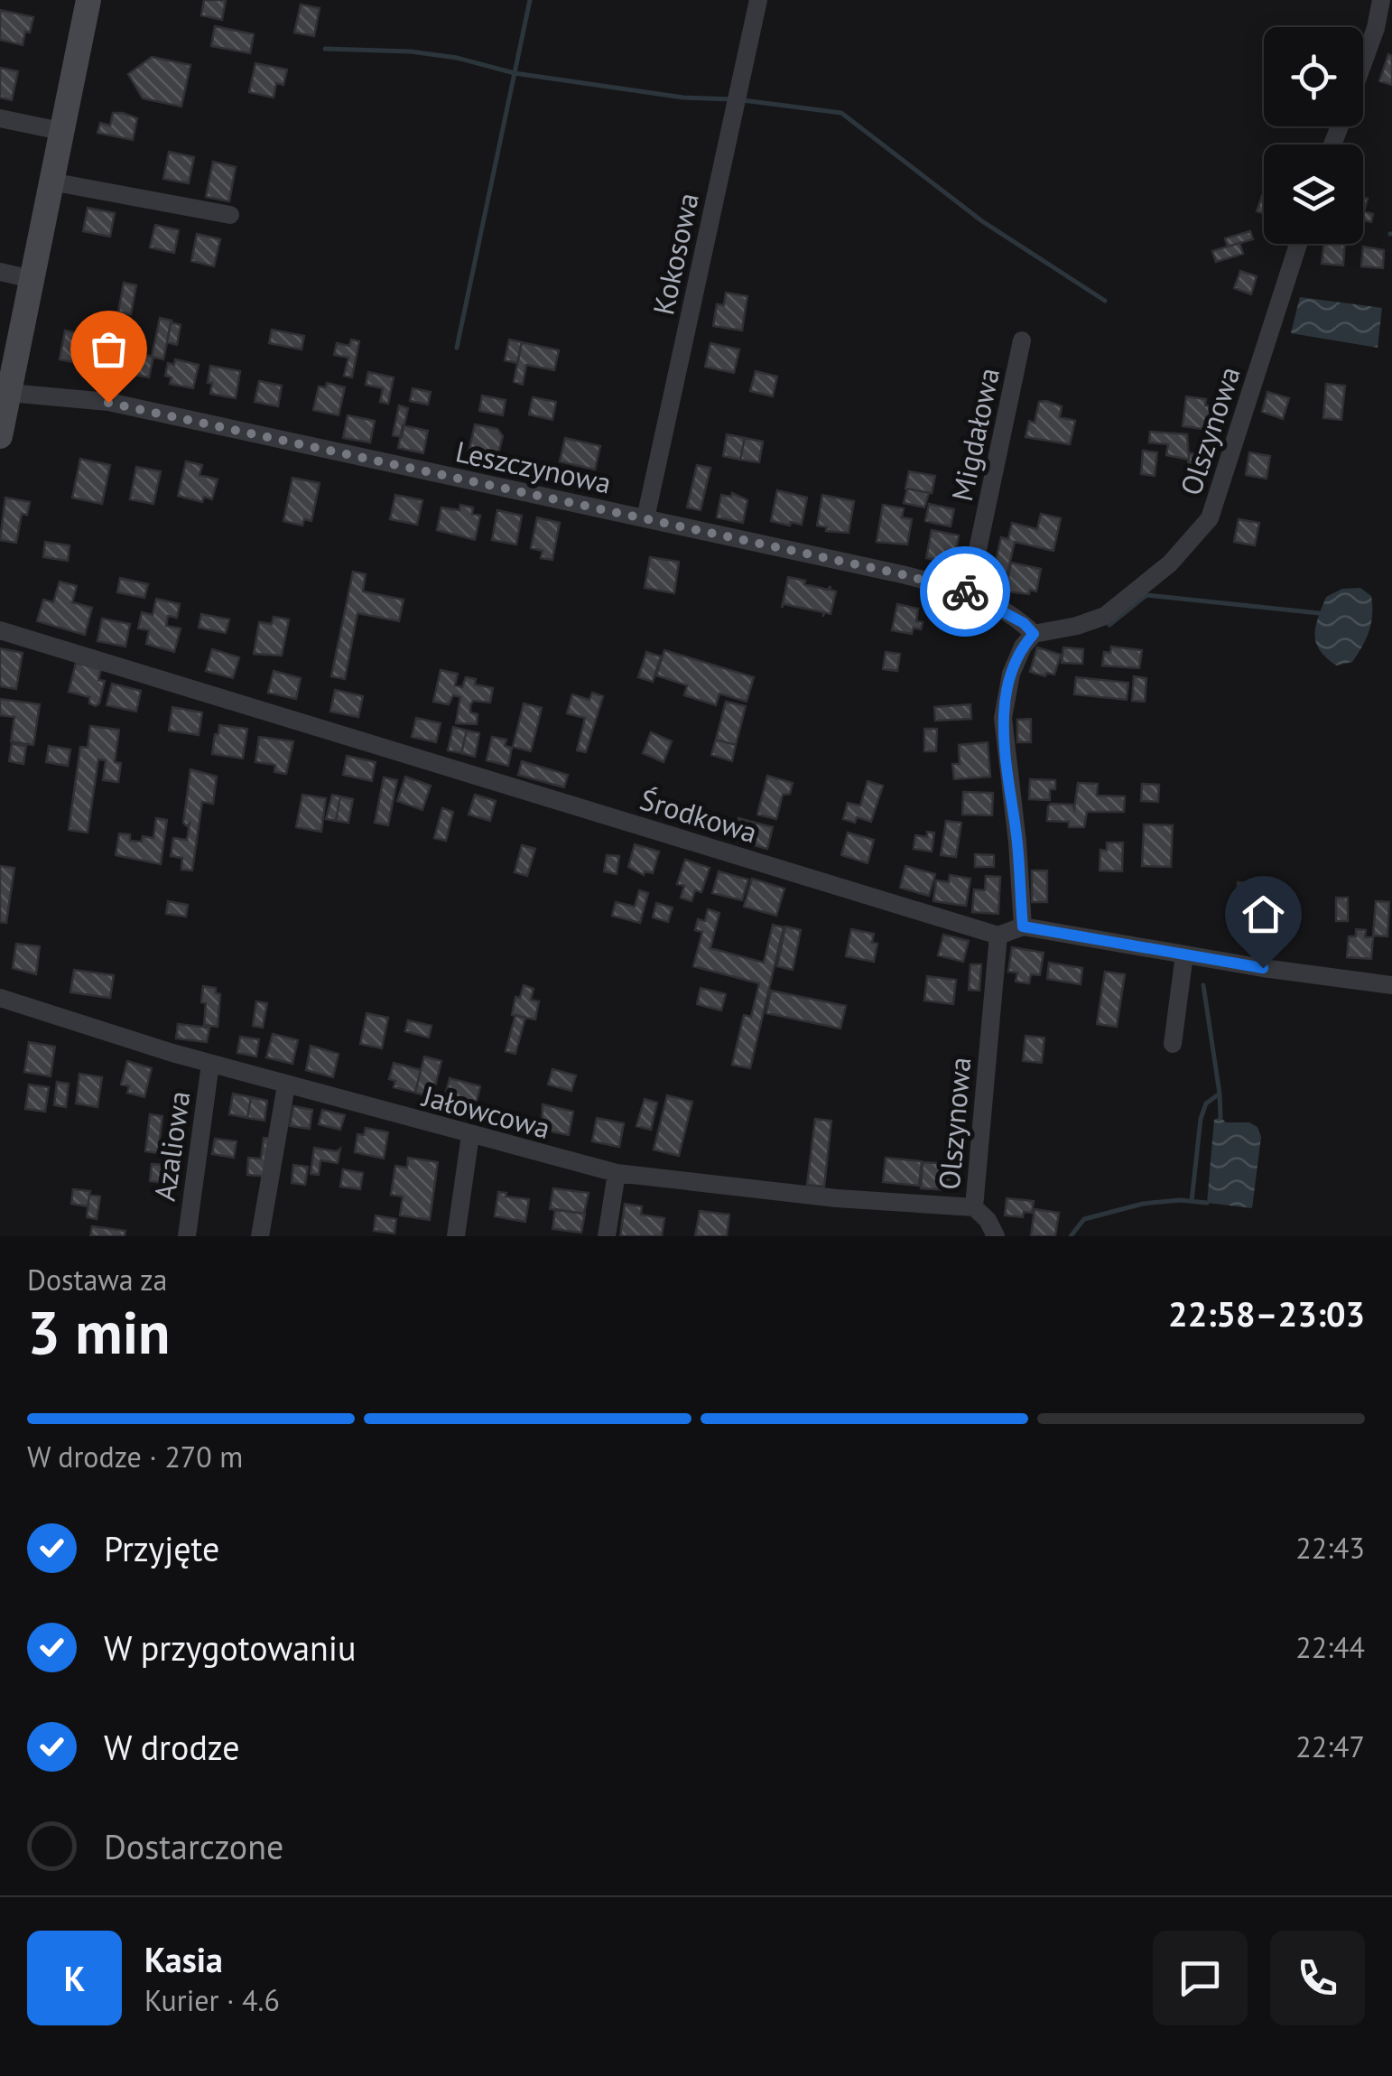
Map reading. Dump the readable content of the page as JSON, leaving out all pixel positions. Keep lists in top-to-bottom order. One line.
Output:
{"streets":{"street":["Kokosowa","Olszynowa","Migdałowa","Leszczynowa","Środkowa","Jałowcowa","Azaliowa"]},"crossings":[["Kokosowa","Leszczynowa"],["Olszynowa","Leszczynowa"],["Olszynowa","Środkowa"],["Olszynowa","Jałowcowa"],["Migdałowa","Leszczynowa"],["Jałowcowa","Azaliowa"]],"page":{"heading":["3 min","Dostawa za","22:58–23:03"],"panel":["Kasia","Kurier · 4.6"],"bar":"W drodze · 270 m","list":[["Przyjęte","22:43"],["W przygotowaniu","22:44"],["W drodze","22:47"],"Dostarczone"],"round":"K"}}
